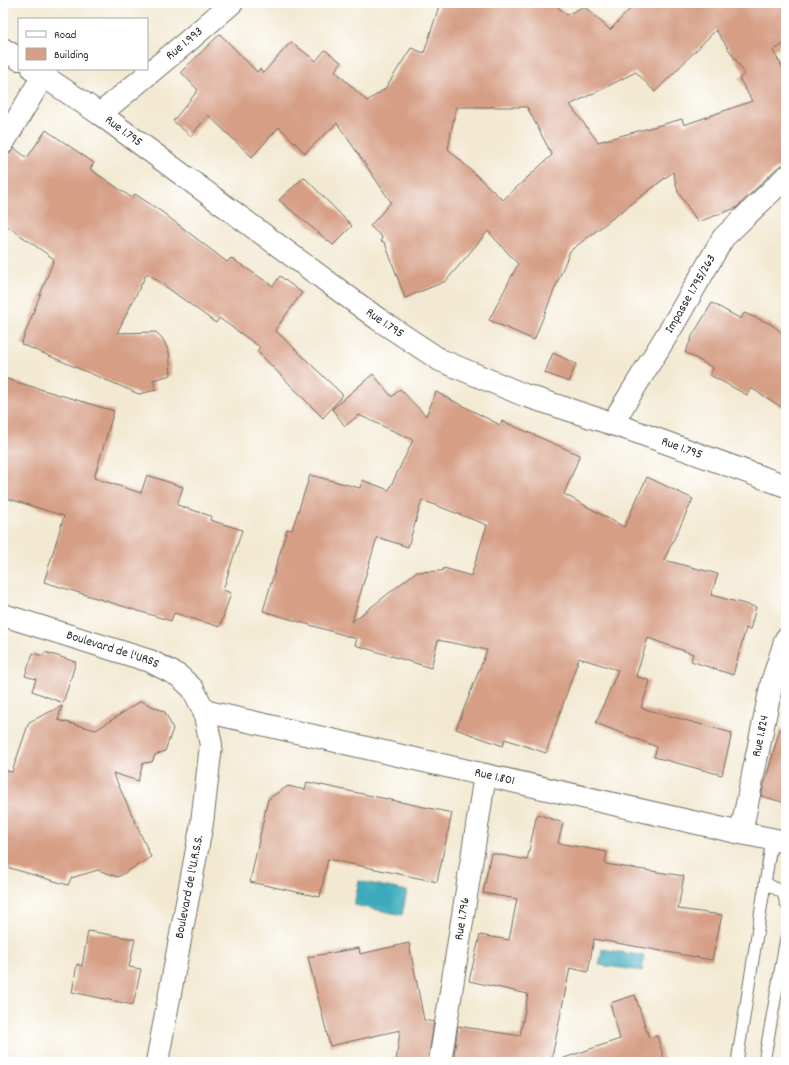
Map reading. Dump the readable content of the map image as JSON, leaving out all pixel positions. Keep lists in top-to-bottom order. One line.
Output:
{"streets":{"street":["Rue 1.993","Rue 1.795","Impasse 1.795/263","Boulevard de l'URSS","Rue 1.824","Rue 1.801","Boulevard de l'U.R.S.S.","Rue 1.796"]},"crossings":[["Rue 1.993","Rue 1.795"],["Rue 1.795","Impasse 1.795/263"],["Boulevard de l'URSS","Rue 1.801"],["Boulevard de l'URSS","Boulevard de l'U.R.S.S."],["Rue 1.824","Rue 1.801"],["Rue 1.801","Boulevard de l'U.R.S.S."],["Rue 1.801","Rue 1.796"]],"legend":["Road","Building"]}
